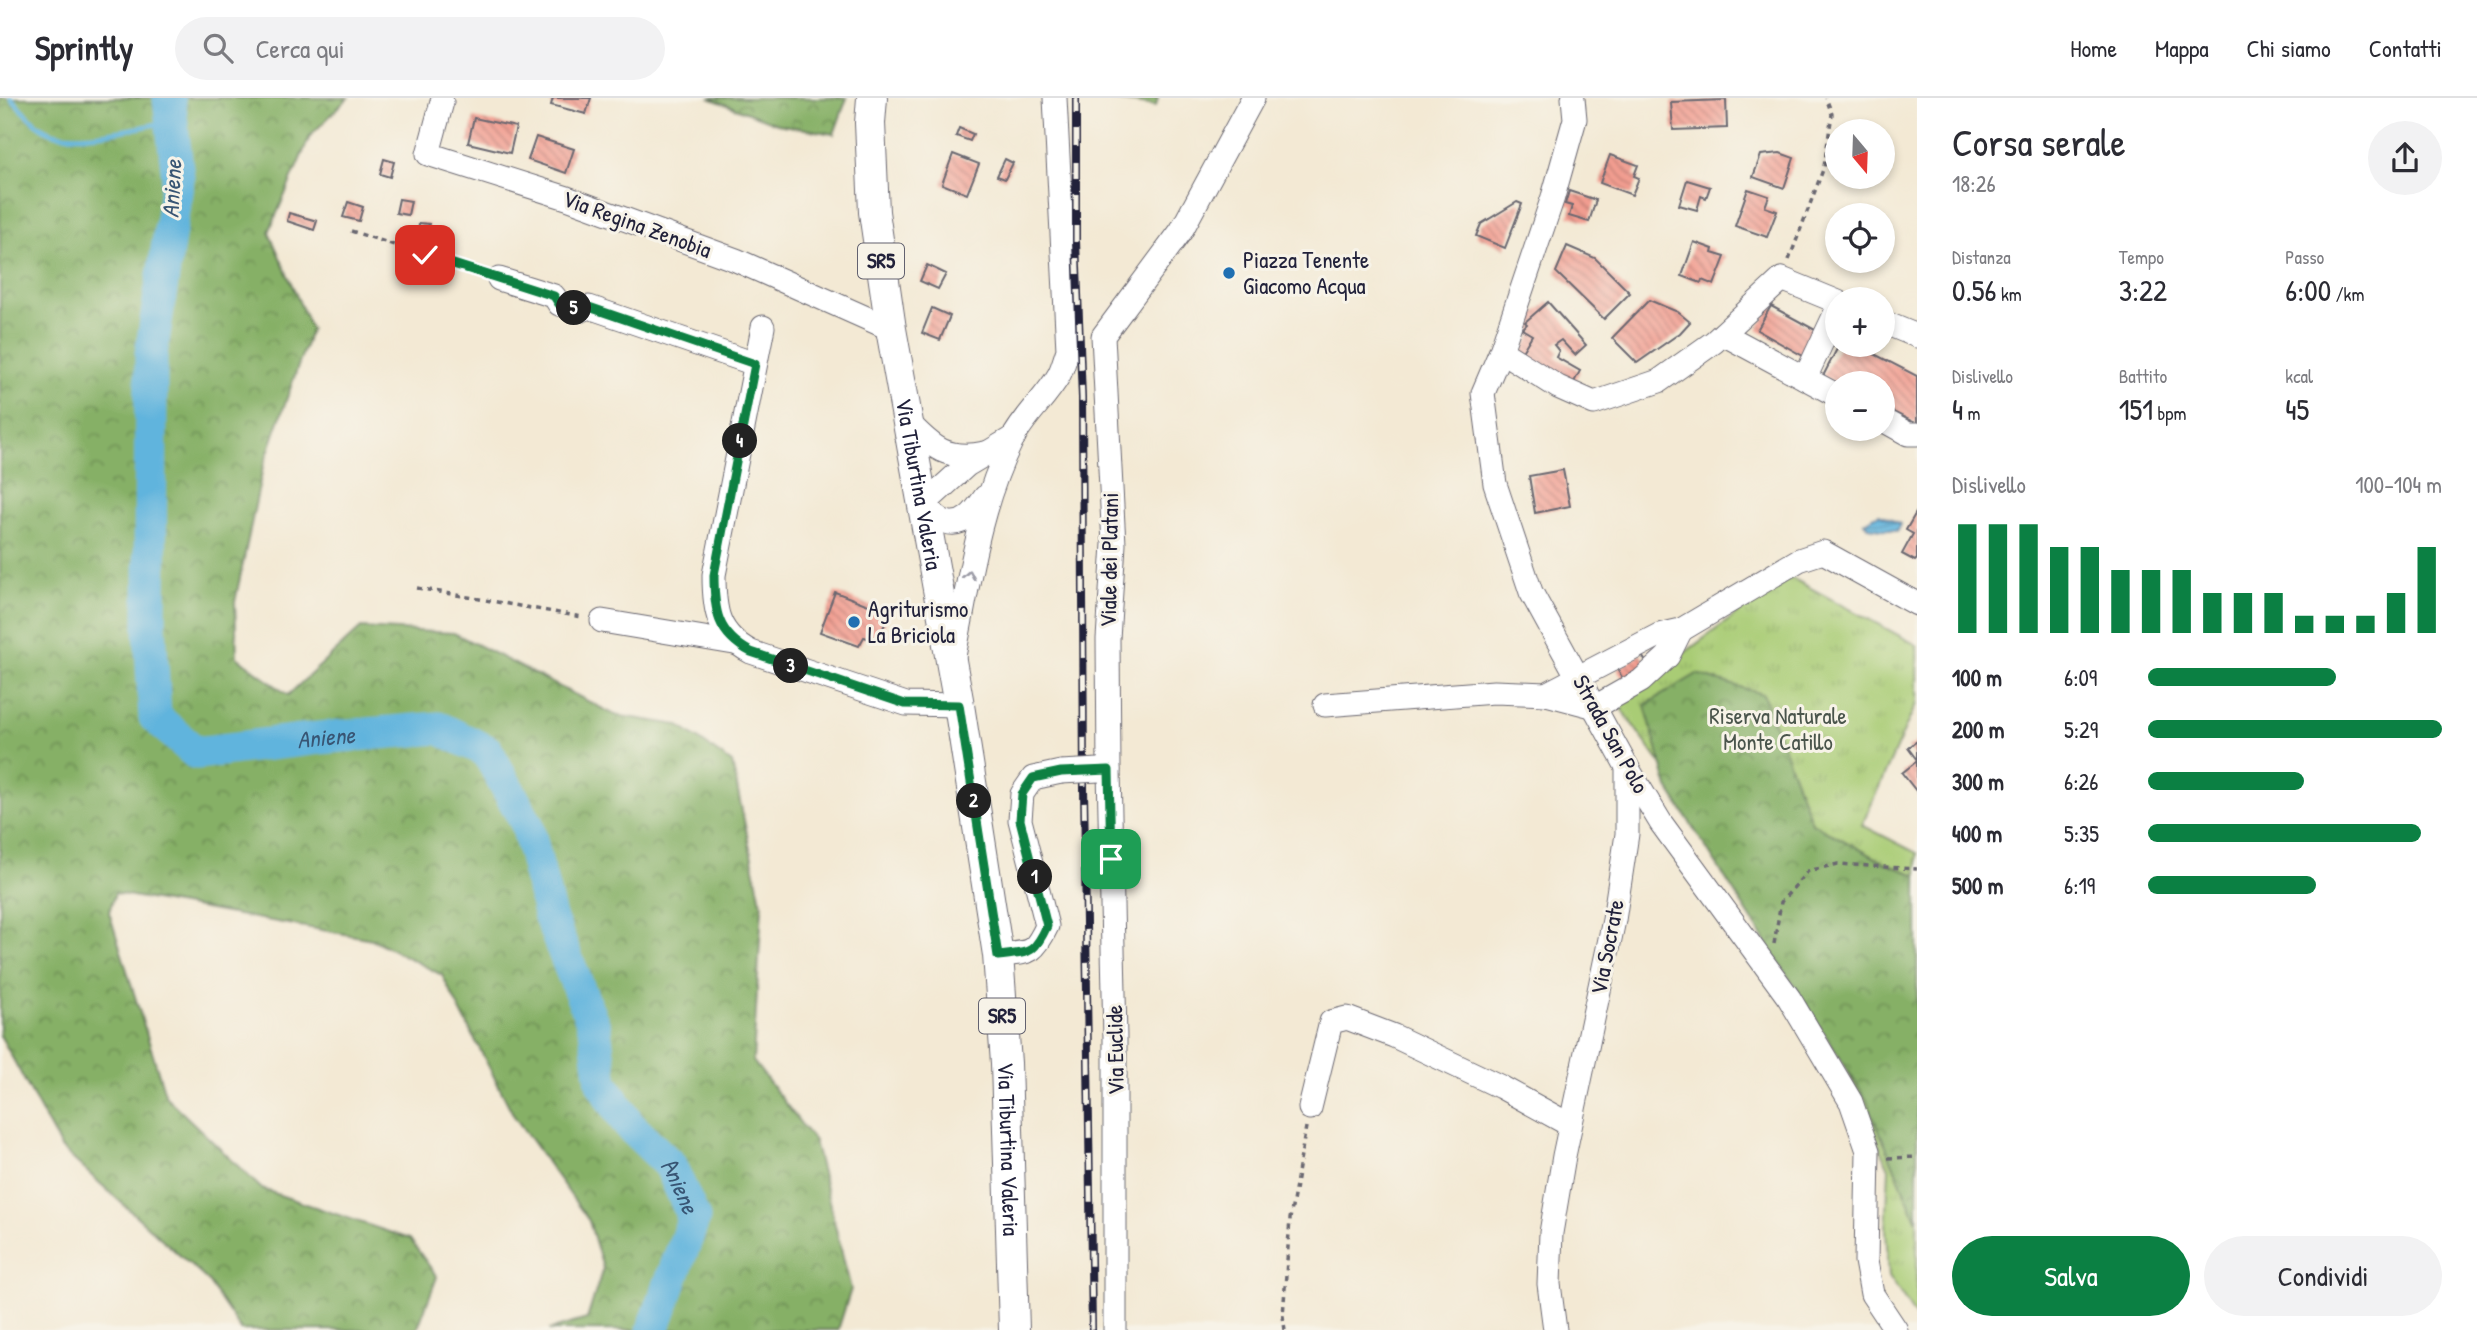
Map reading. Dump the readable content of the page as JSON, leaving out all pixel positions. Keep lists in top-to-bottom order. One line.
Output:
{"streets":{"main road":["SR5","Via Tiburtina Valeria"],"street":["Via Regina Zenobia","Viale dei Platani","Strada San Polo","Via Socrate","Via Euclide"]},"crossings":[["Via Regina Zenobia","Via Tiburtina Valeria"],["Viale dei Platani","Via Euclide"],["Strada San Polo","Via Socrate"]],"water":["Aniene"],"parks":["Riserva Naturale Monte Catillo"],"places":["Piazza Tenente Giacomo Acqua","Agriturismo La Briciola"],"north":"bottom","page":{"header":"Sprintly","search":"Cerca qui","nav":["Home","Mappa","Chi siamo","Contatti"],"heading":["Corsa serale","18:26"],"map_buttons":["+","−"],"stats":[["Distanza","0.56 km"],["Tempo","3:22"],["Passo","6:00 /km"],["Dislivello","4 m"],["Battito","151 bpm"],["kcal","45"]],"pins":["5","4","3","2","1"],"chart":["Dislivello","100–104 m"],"list":[{"name":"100 m","note":"6:09"},{"name":"200 m","note":"5:29"},{"name":"300 m","note":"6:26"},{"name":"400 m","note":"5:35"},{"name":"500 m","note":"6:19"}],"buttons":["Salva","Condividi"]}}
